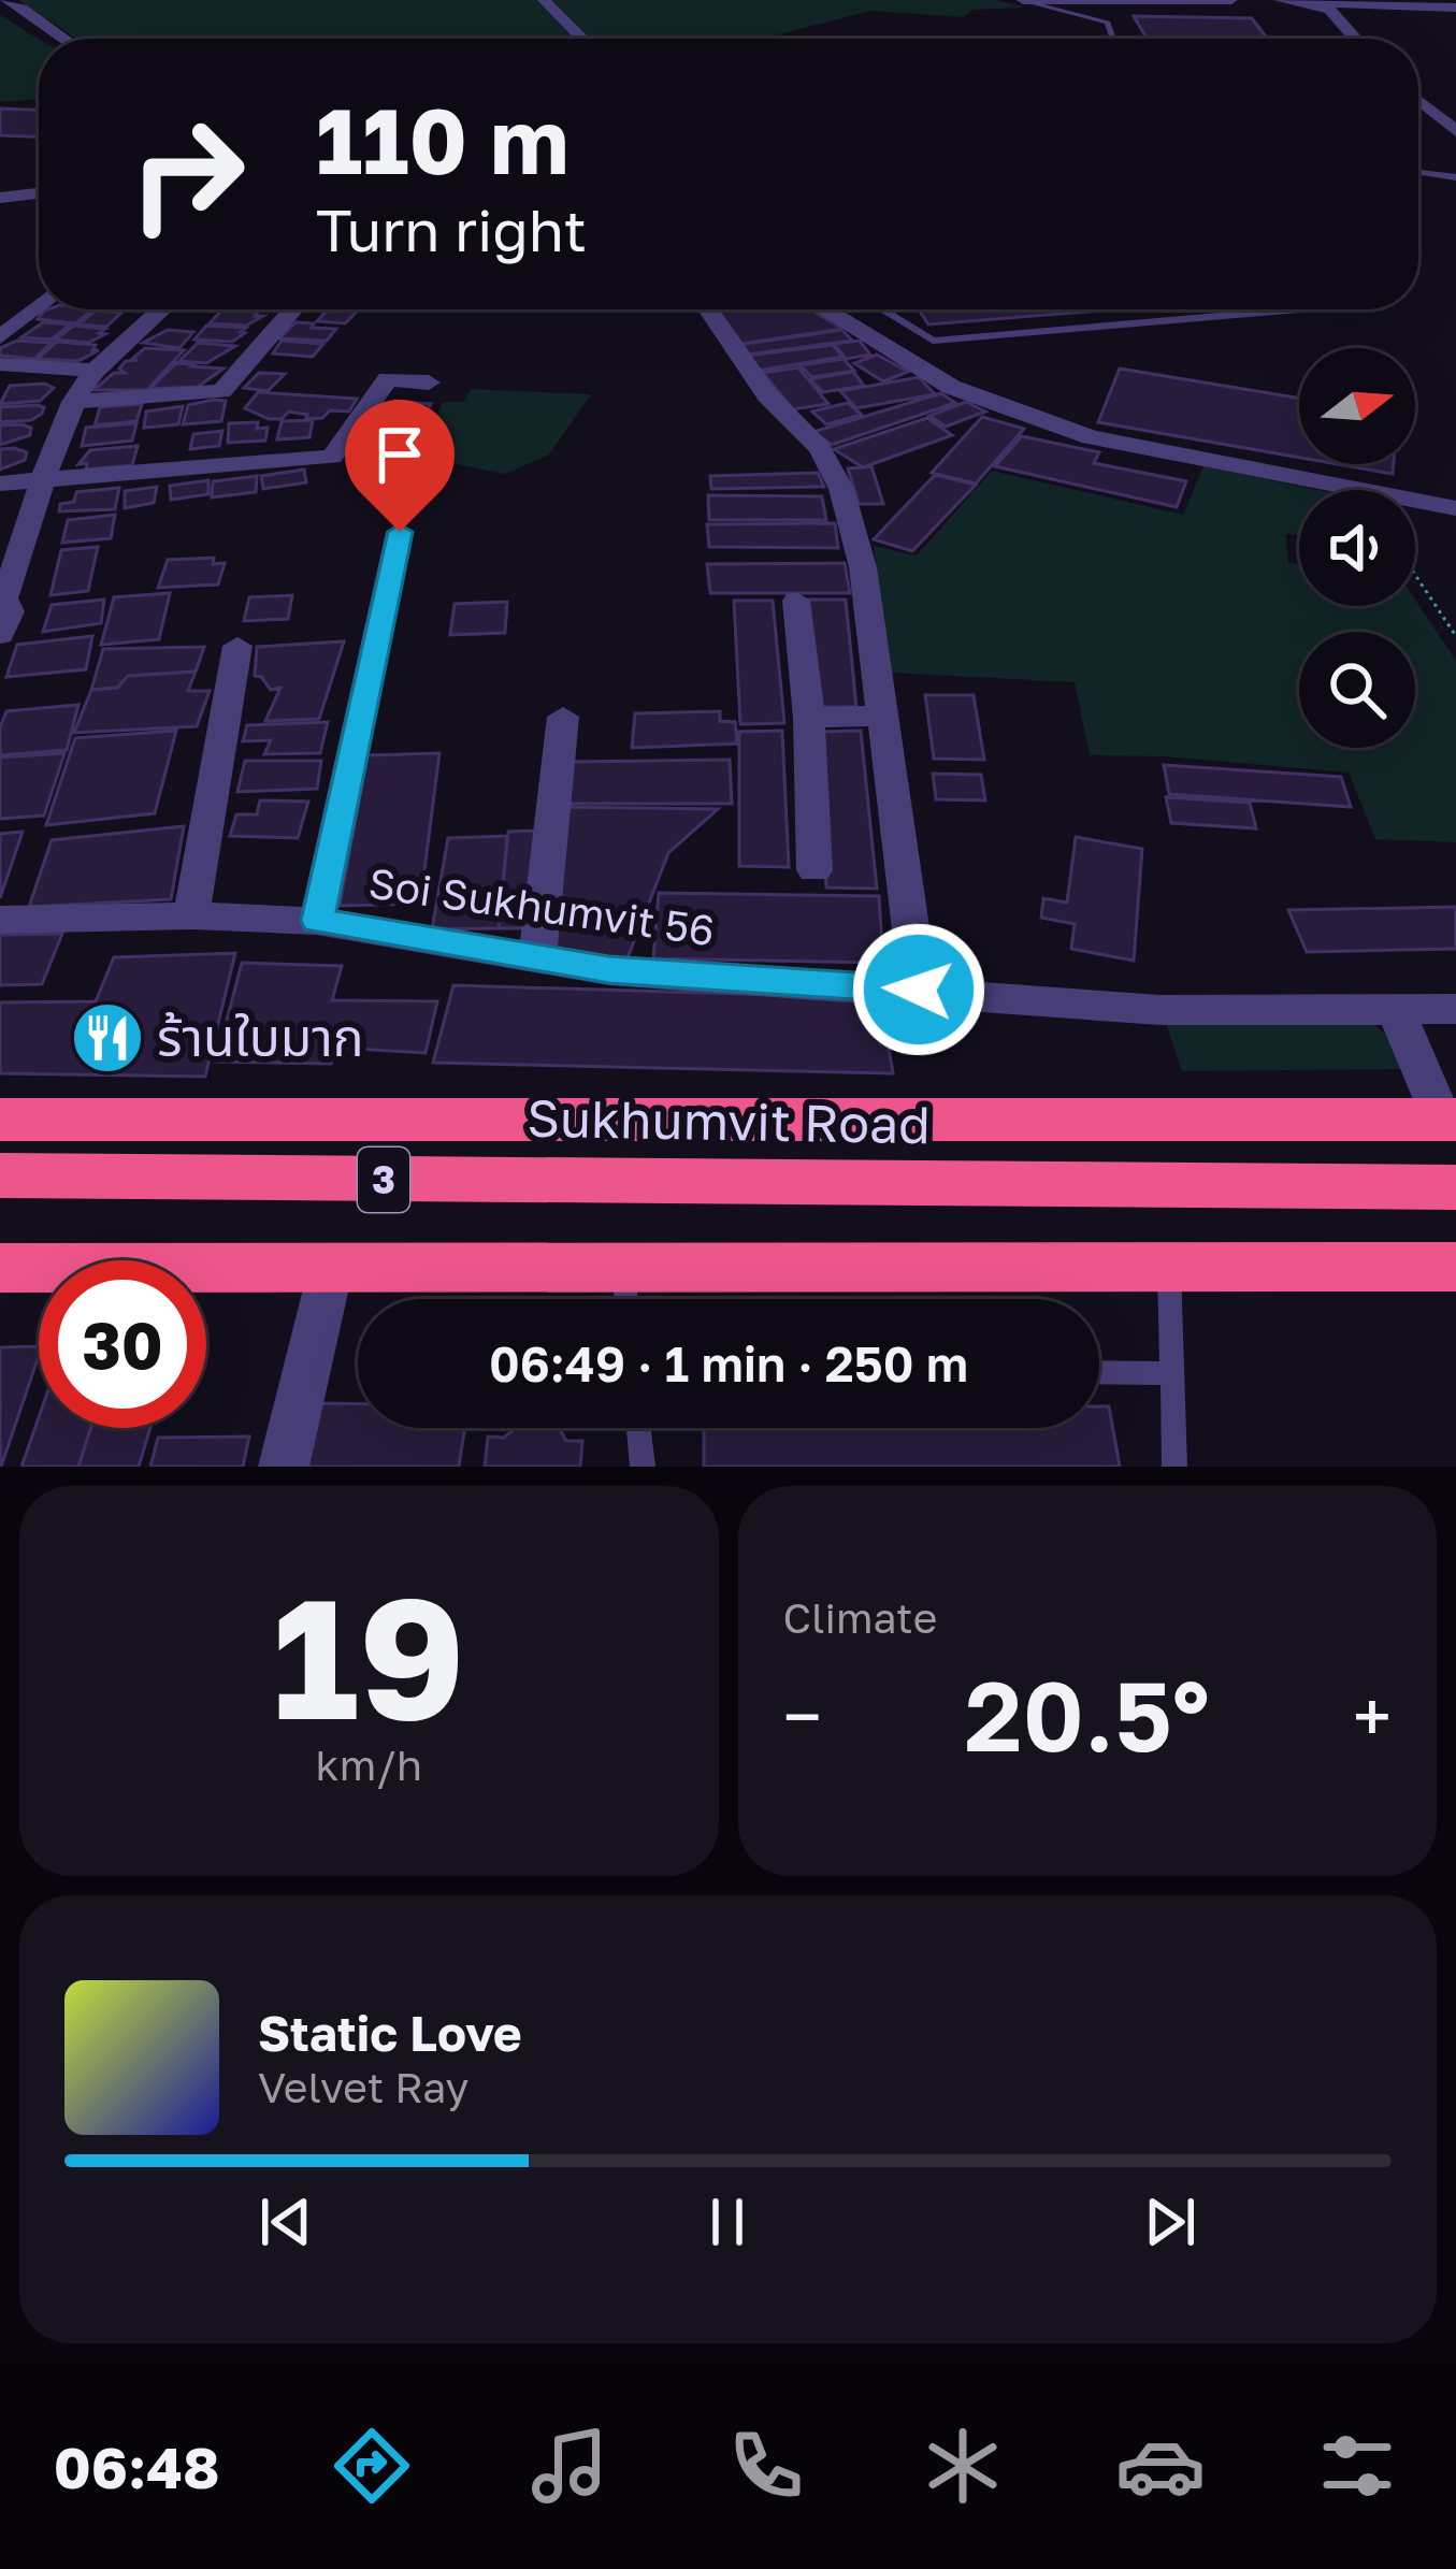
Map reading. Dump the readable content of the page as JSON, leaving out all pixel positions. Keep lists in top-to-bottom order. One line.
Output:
{"streets":{"highway":["Sukhumvit Road","3"],"street":["Soi Sukhumvit 56"]},"places":{"restaurant":["ร้านใบมาก"]},"north":"right","page":{"turn":["110 m","Turn right"],"limit":"30","trip":"06:49 · 1 min · 250 m","tile":[["19","km/h"],"Climate"],"heat":["−","20.5°","+"],"song":["Static Love","Velvet Ray"],"tabs":"06:48"}}
